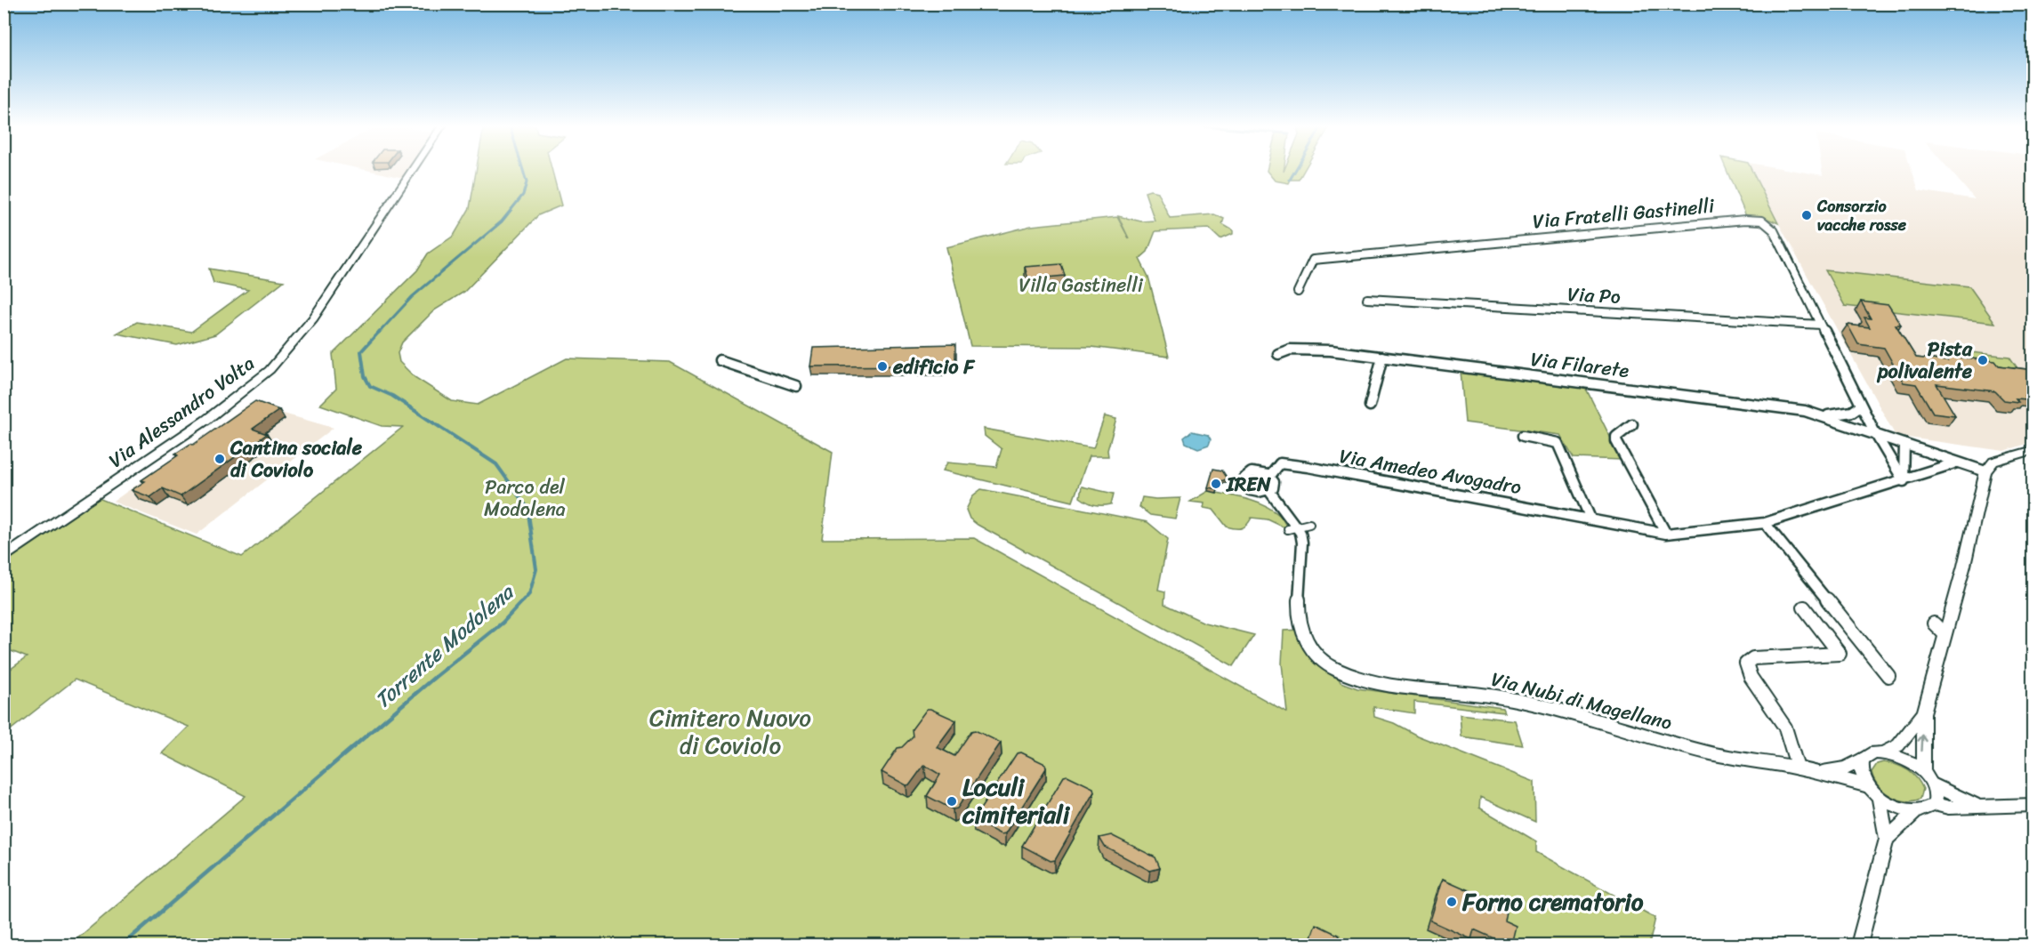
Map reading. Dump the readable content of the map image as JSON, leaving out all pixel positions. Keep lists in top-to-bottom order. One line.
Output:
{"streets":{"street":["Via Fratelli Gastinelli","Via Po","Via Filarete","Via Alessandro Volta","Via Amedeo Avogadro","Via Nubi di Magellano"]},"crossings":[["Via Fratelli Gastinelli","Via Po"],["Via Fratelli Gastinelli","Via Filarete"],["Via Fratelli Gastinelli","Via Amedeo Avogadro"],["Via Amedeo Avogadro","Via Nubi di Magellano"]],"water":["Torrente Modolena"],"parks":["Villa Gastinelli","Parco del Modolena","Cimitero Nuovo di Coviolo"],"places":["Consorzio vacche rosse","Pista polivalente","edificio F","Cantina sociale di Coviolo","IREN","Loculi cimiteriali","Forno crematorio"]}
